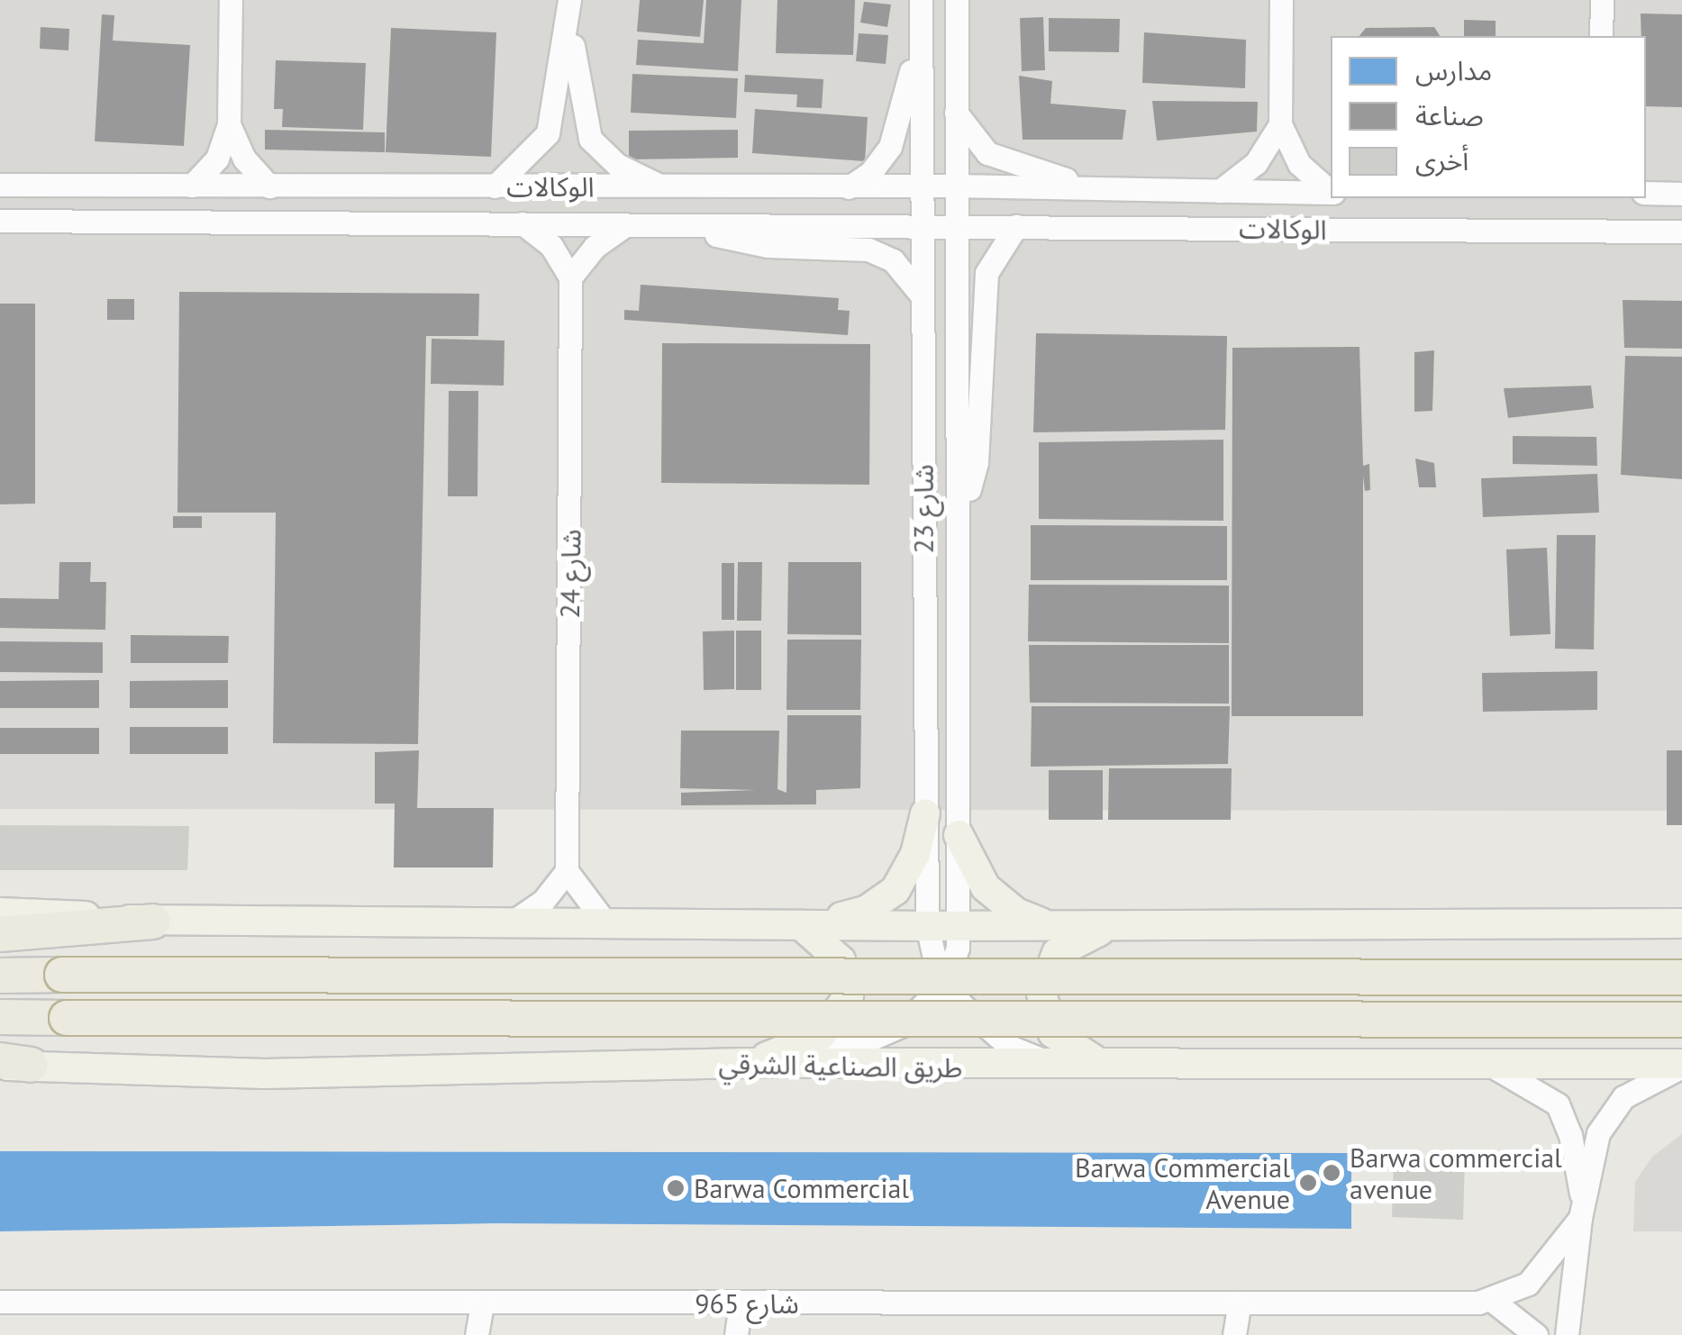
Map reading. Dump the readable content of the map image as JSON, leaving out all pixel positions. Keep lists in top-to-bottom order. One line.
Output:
{"streets":{"highway":["طريق الصناعية الشرقي"],"street":["الوكالات","شارع 23","شارع 24","شارع 965"]},"crossings":[["الوكالات","شارع 23"],["شارع 23","طريق الصناعية الشرقي"]],"places":["Barwa commercial avenue","Barwa Commercial Avenue","Barwa Commercial"],"legend":["مدارس","صناعة","أخرى"]}
